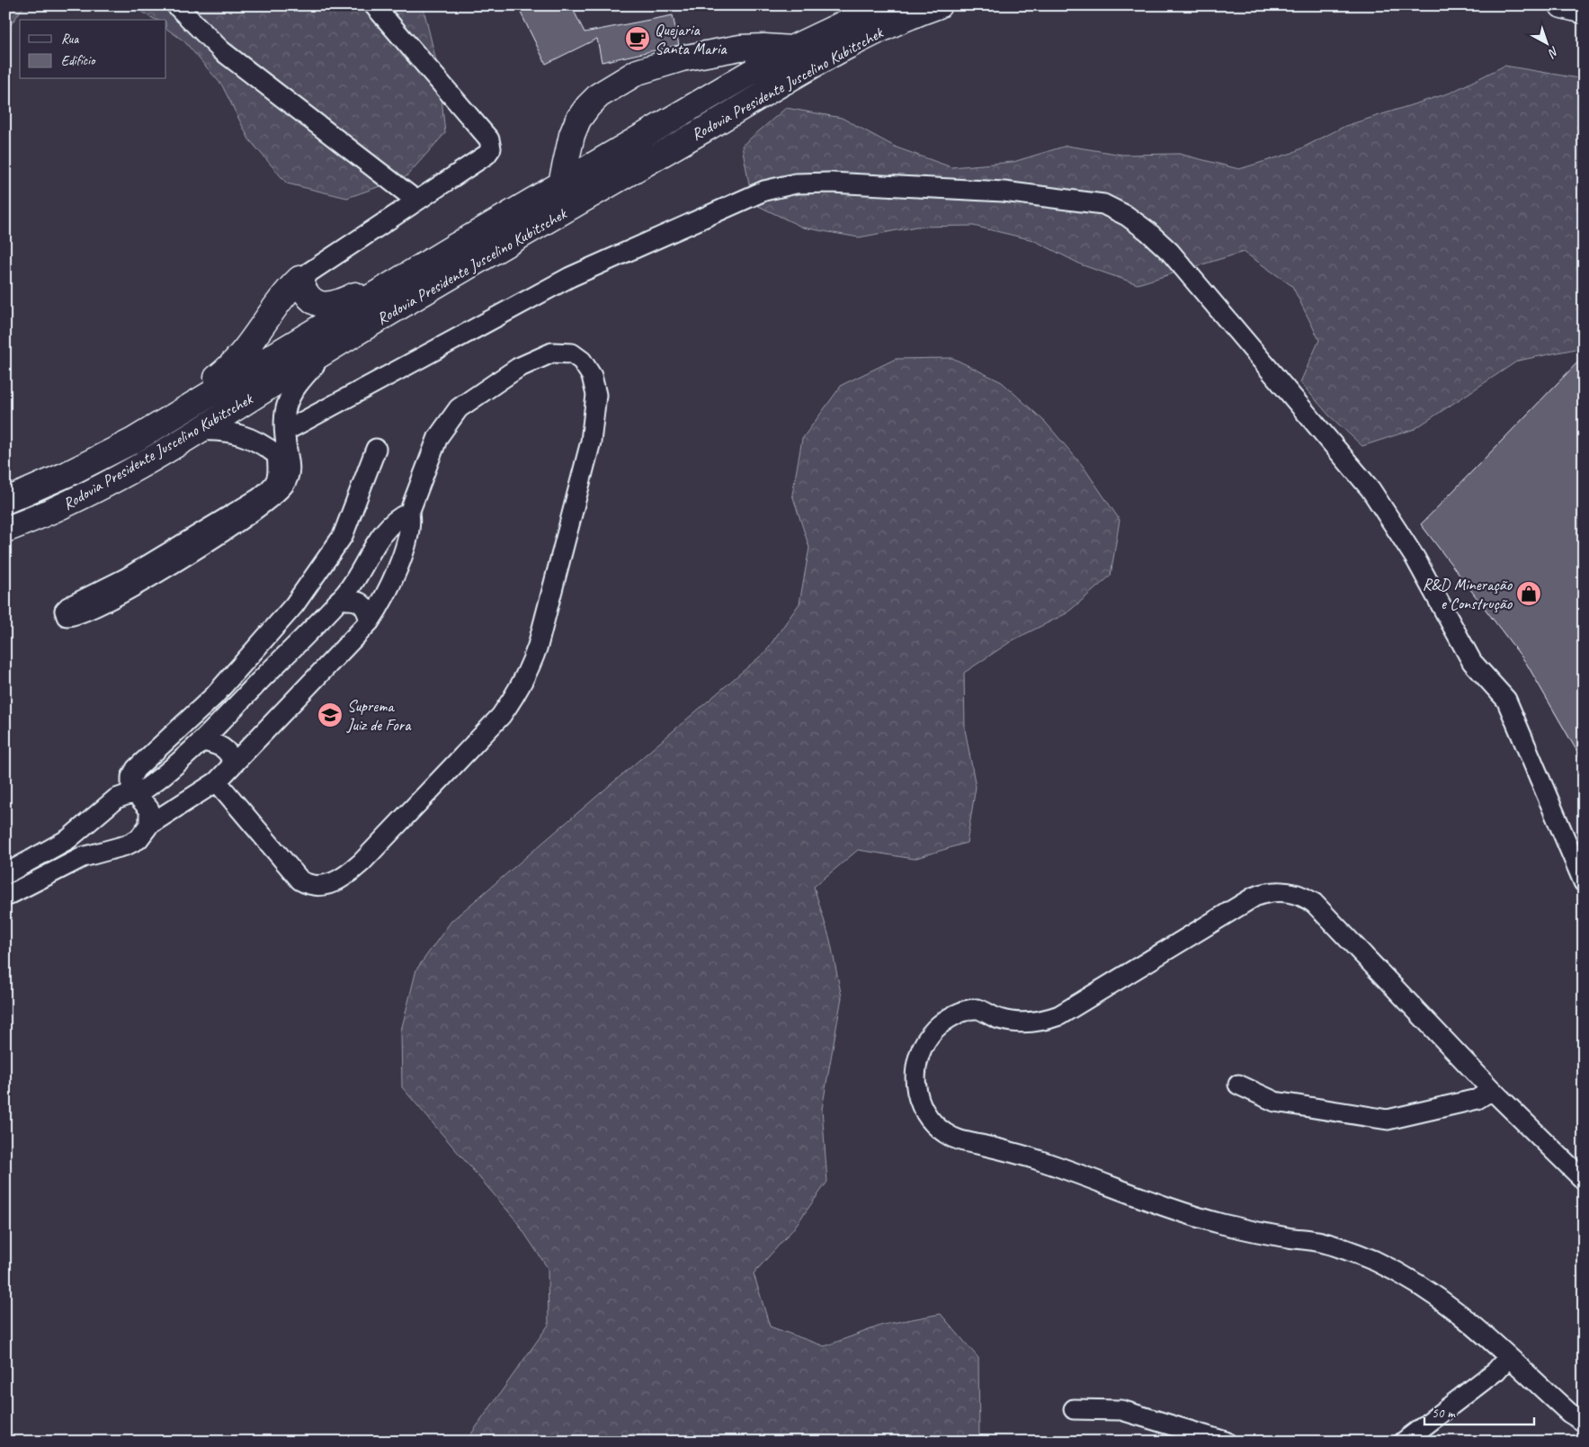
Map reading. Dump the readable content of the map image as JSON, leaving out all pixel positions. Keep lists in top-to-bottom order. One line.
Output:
{"streets":{"highway":["Rodovia Presidente Juscelino Kubitschek"]},"places":{"cafe":["Quejaria Santa Maria"],"shop":["R&D Mineração e Construção"],"school or university":["Suprema Juiz de Fora"]},"legend":["Rua","Edifício"],"scale_bar":"50 m","north":"bottom right"}
